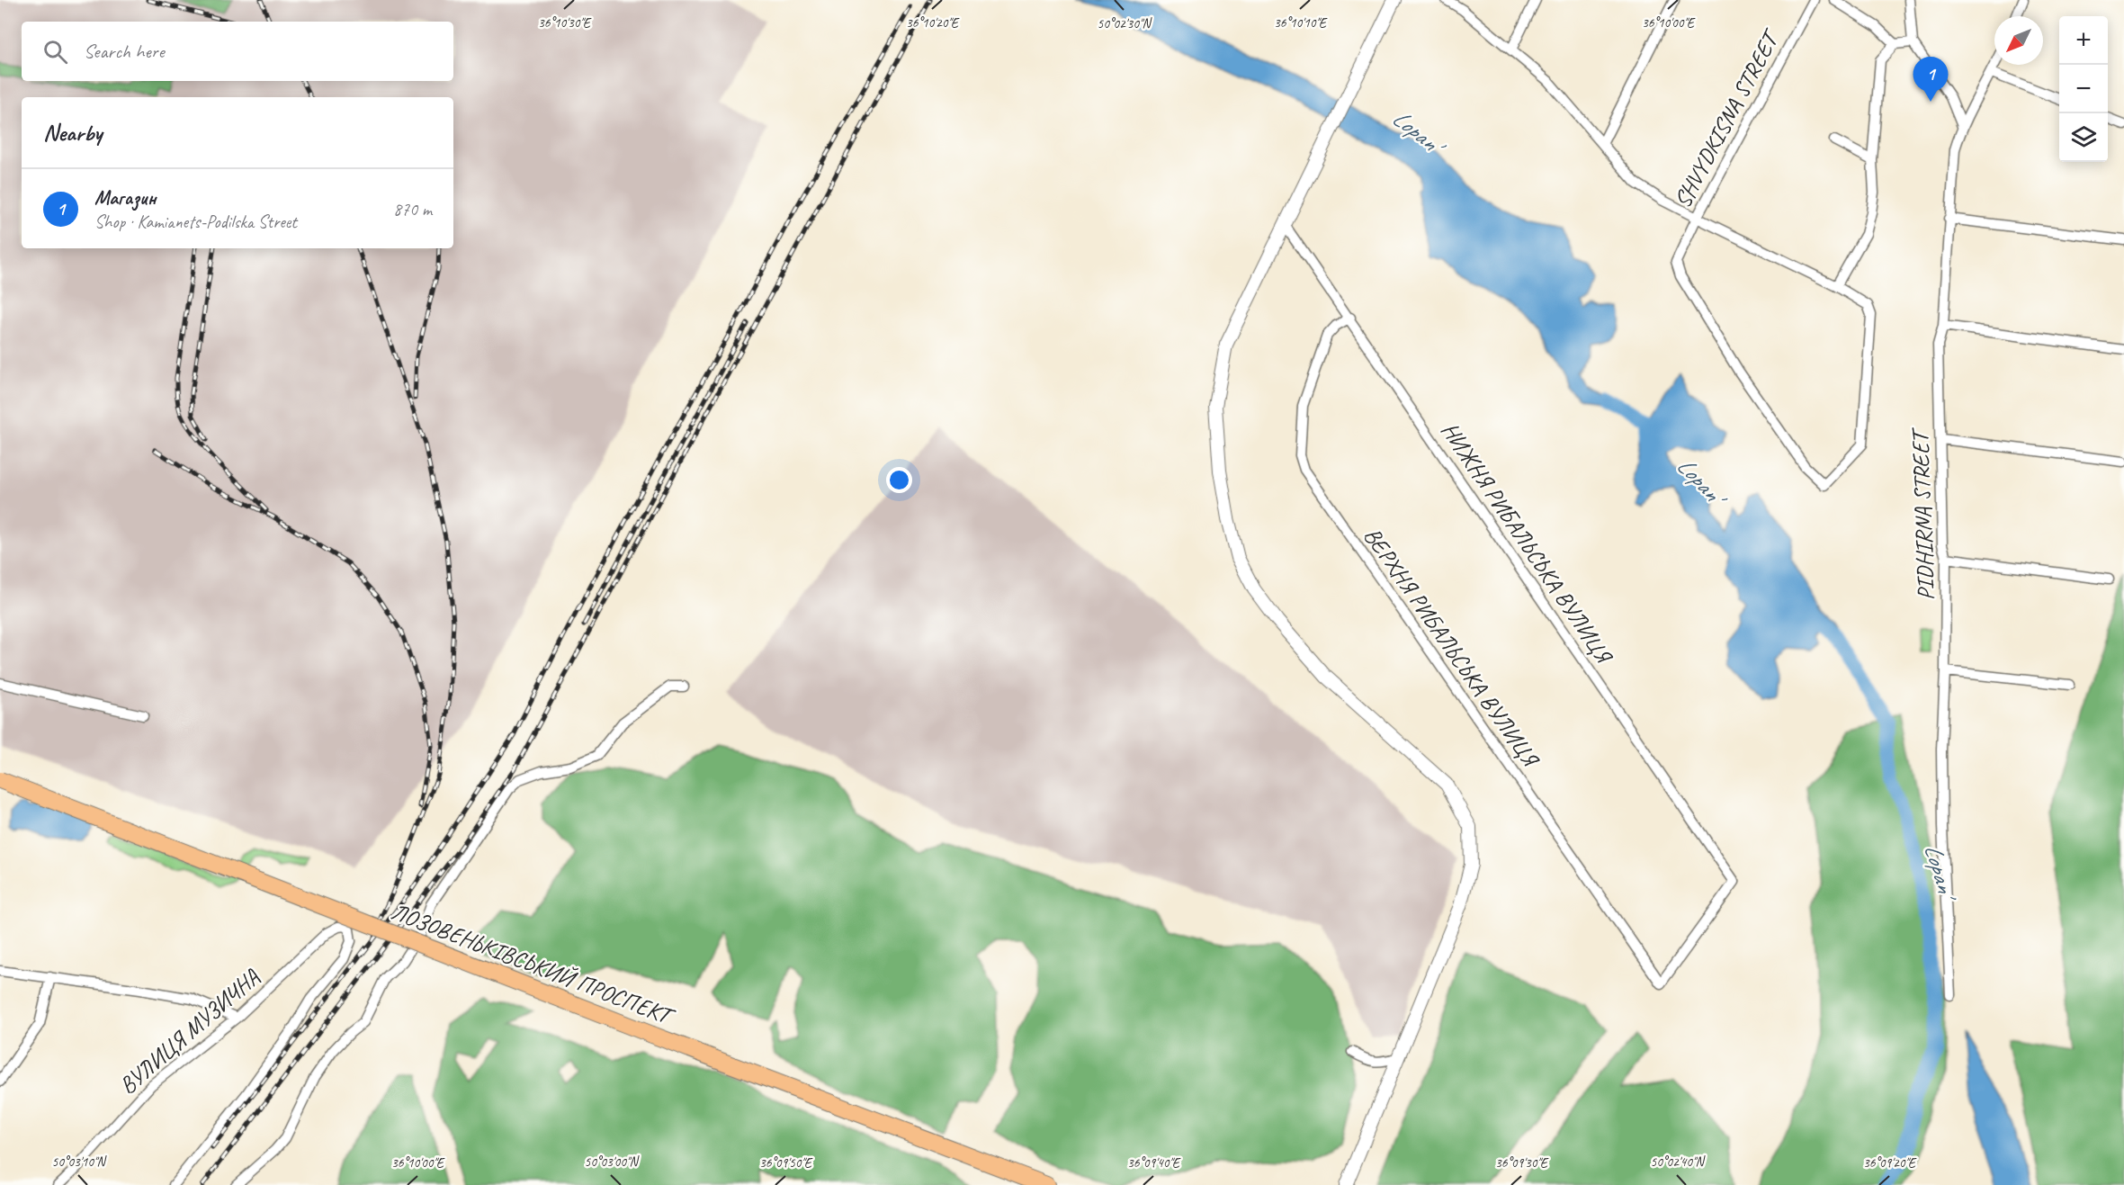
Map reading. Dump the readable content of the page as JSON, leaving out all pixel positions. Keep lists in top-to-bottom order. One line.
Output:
{"streets":{"highway":["ЛОЗОВЕНЬКІВСЬКИЙ ПРОСПЕКТ"],"street":["SHVYDKISNA STREET","PIDHIRNA STREET","НИЖНЯ РИБАЛЬСЬКА ВУЛИЦЯ","ВЕРХНЯ РИБАЛЬСЬКА ВУЛИЦЯ","ВУЛИЦЯ МУЗИЧНА"]},"crossings":[["НИЖНЯ РИБАЛЬСЬКА ВУЛИЦЯ","ВЕРХНЯ РИБАЛЬСЬКА ВУЛИЦЯ"]],"water":["Lopan'"],"north":"bottom left","page":{"map_buttons":["+","−"],"search":"Search here","pins":"1","heading":"Nearby","list":[{"mark":"1","name":"Магазин","note":"Shop · Kamianets-Podilska Street","value":"870 m"}]},"coordinates":["36°10'30\"E","36°10'20\"E","36°10'10\"E","36°10'00\"E","50°02'30\"N","50°03'10\"N","50°03'00\"N","50°02'40\"N","36°09'50\"E","36°09'40\"E","36°09'30\"E","36°09'20\"E"]}
